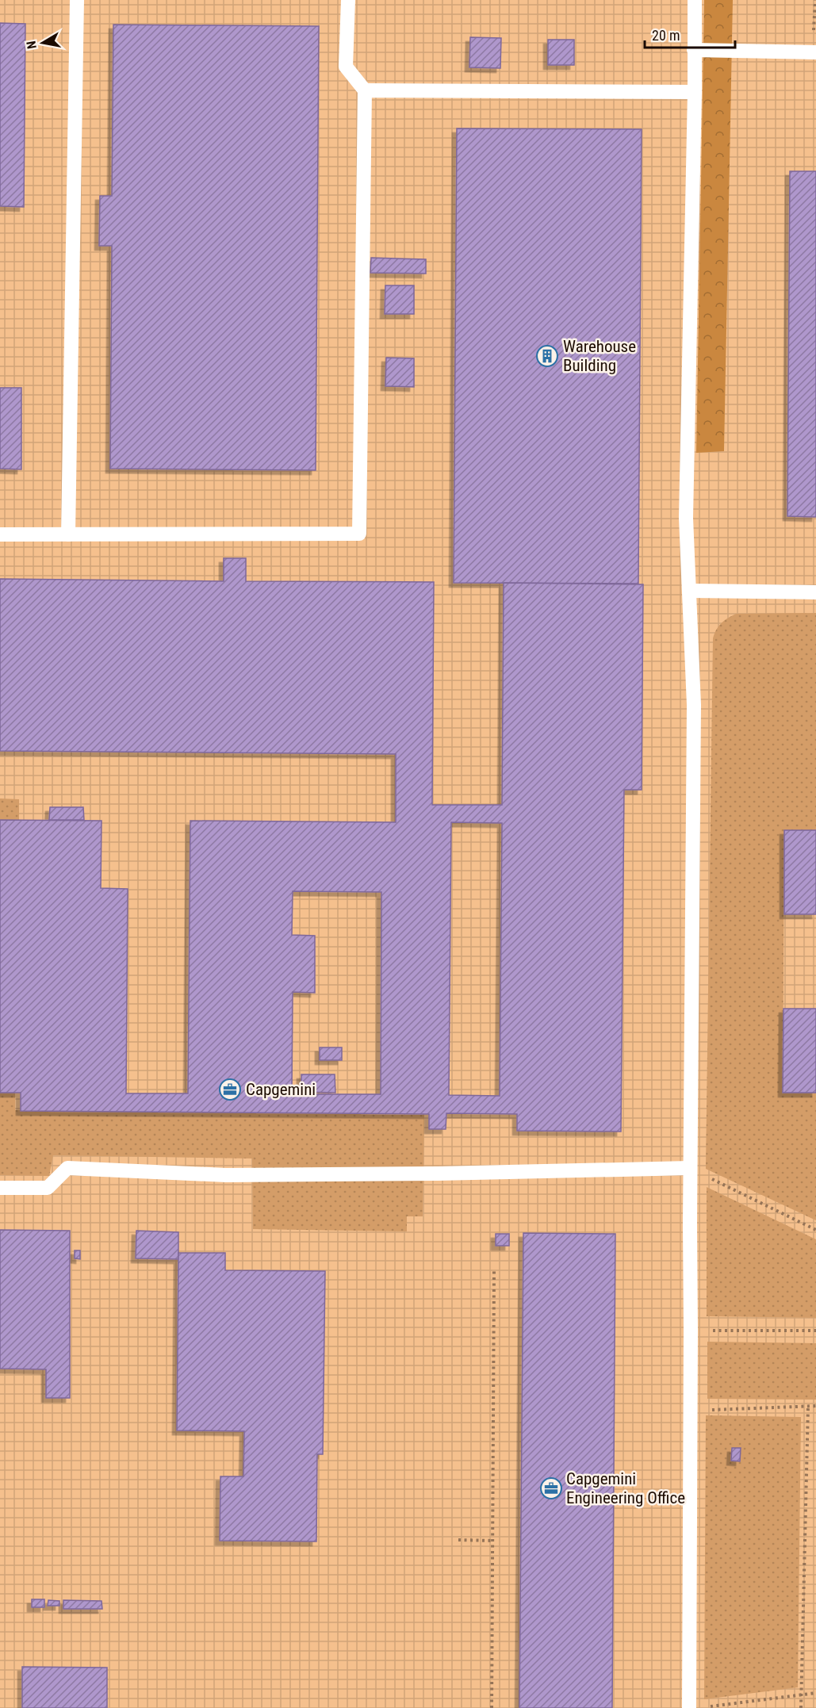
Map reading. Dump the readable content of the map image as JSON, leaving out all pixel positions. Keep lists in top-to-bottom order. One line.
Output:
{"places":{"building":["Warehouse Building"],"office":["Capgemini","Capgemini Engineering Office"]},"scale_bar":"20 m","north":"left"}
